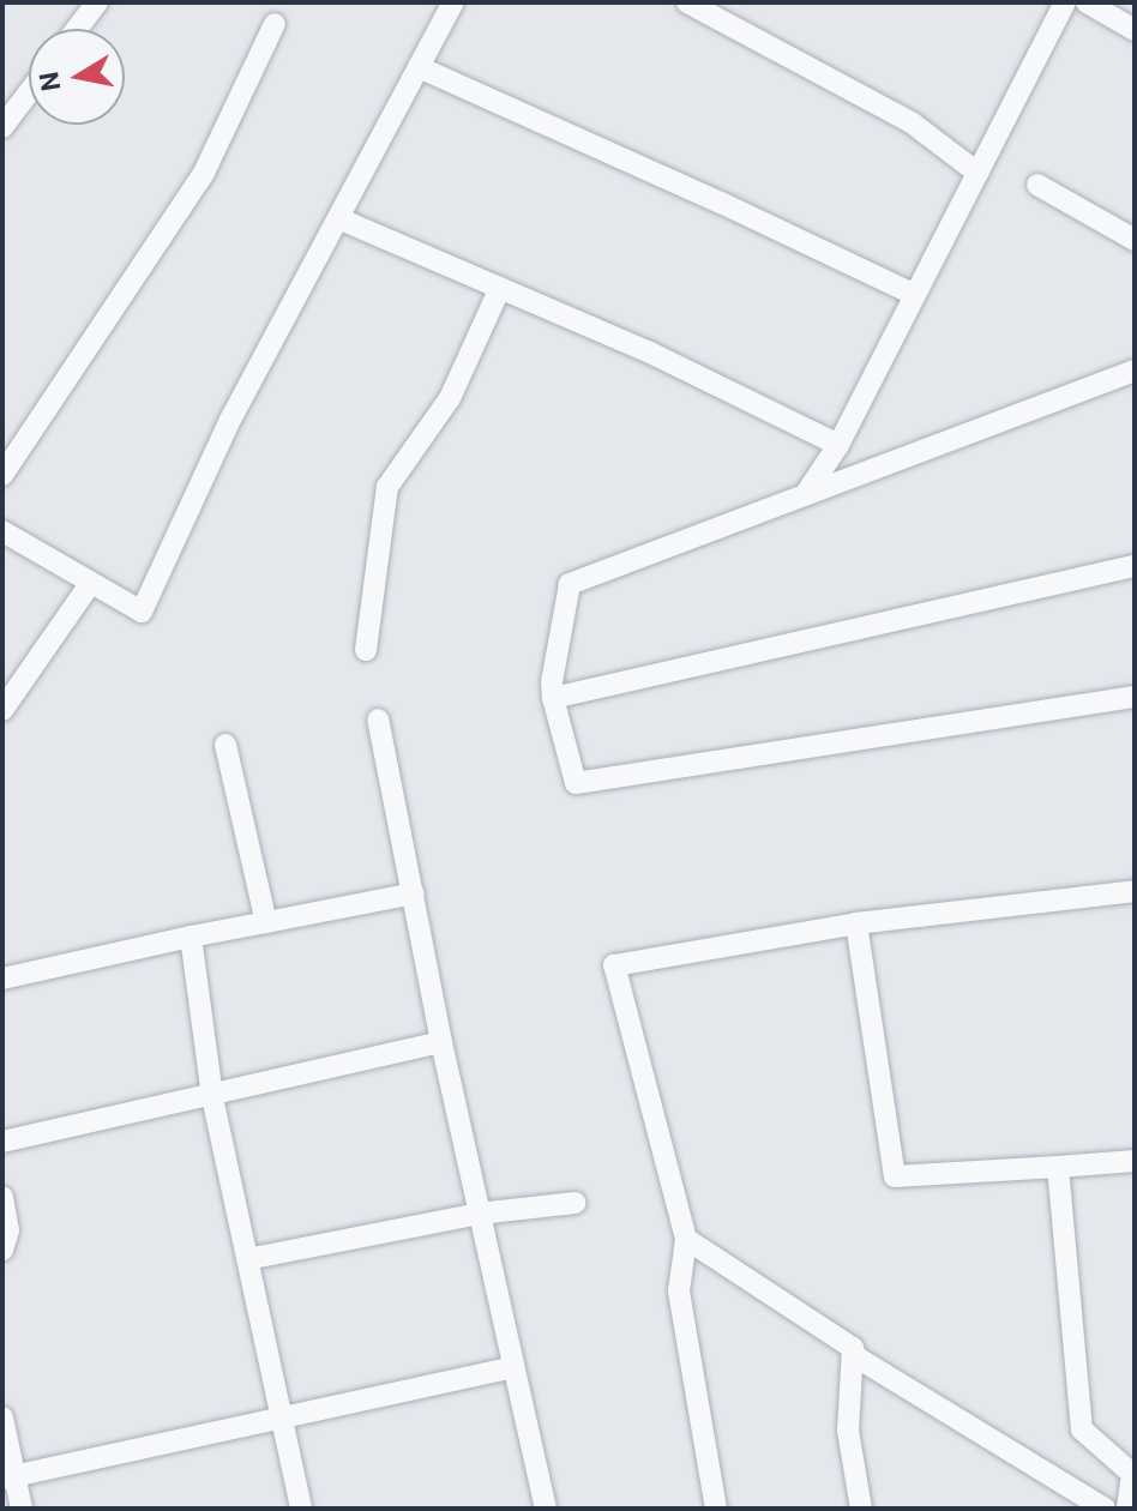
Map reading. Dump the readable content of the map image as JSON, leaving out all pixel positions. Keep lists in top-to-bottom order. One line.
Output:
{"north":"left"}
